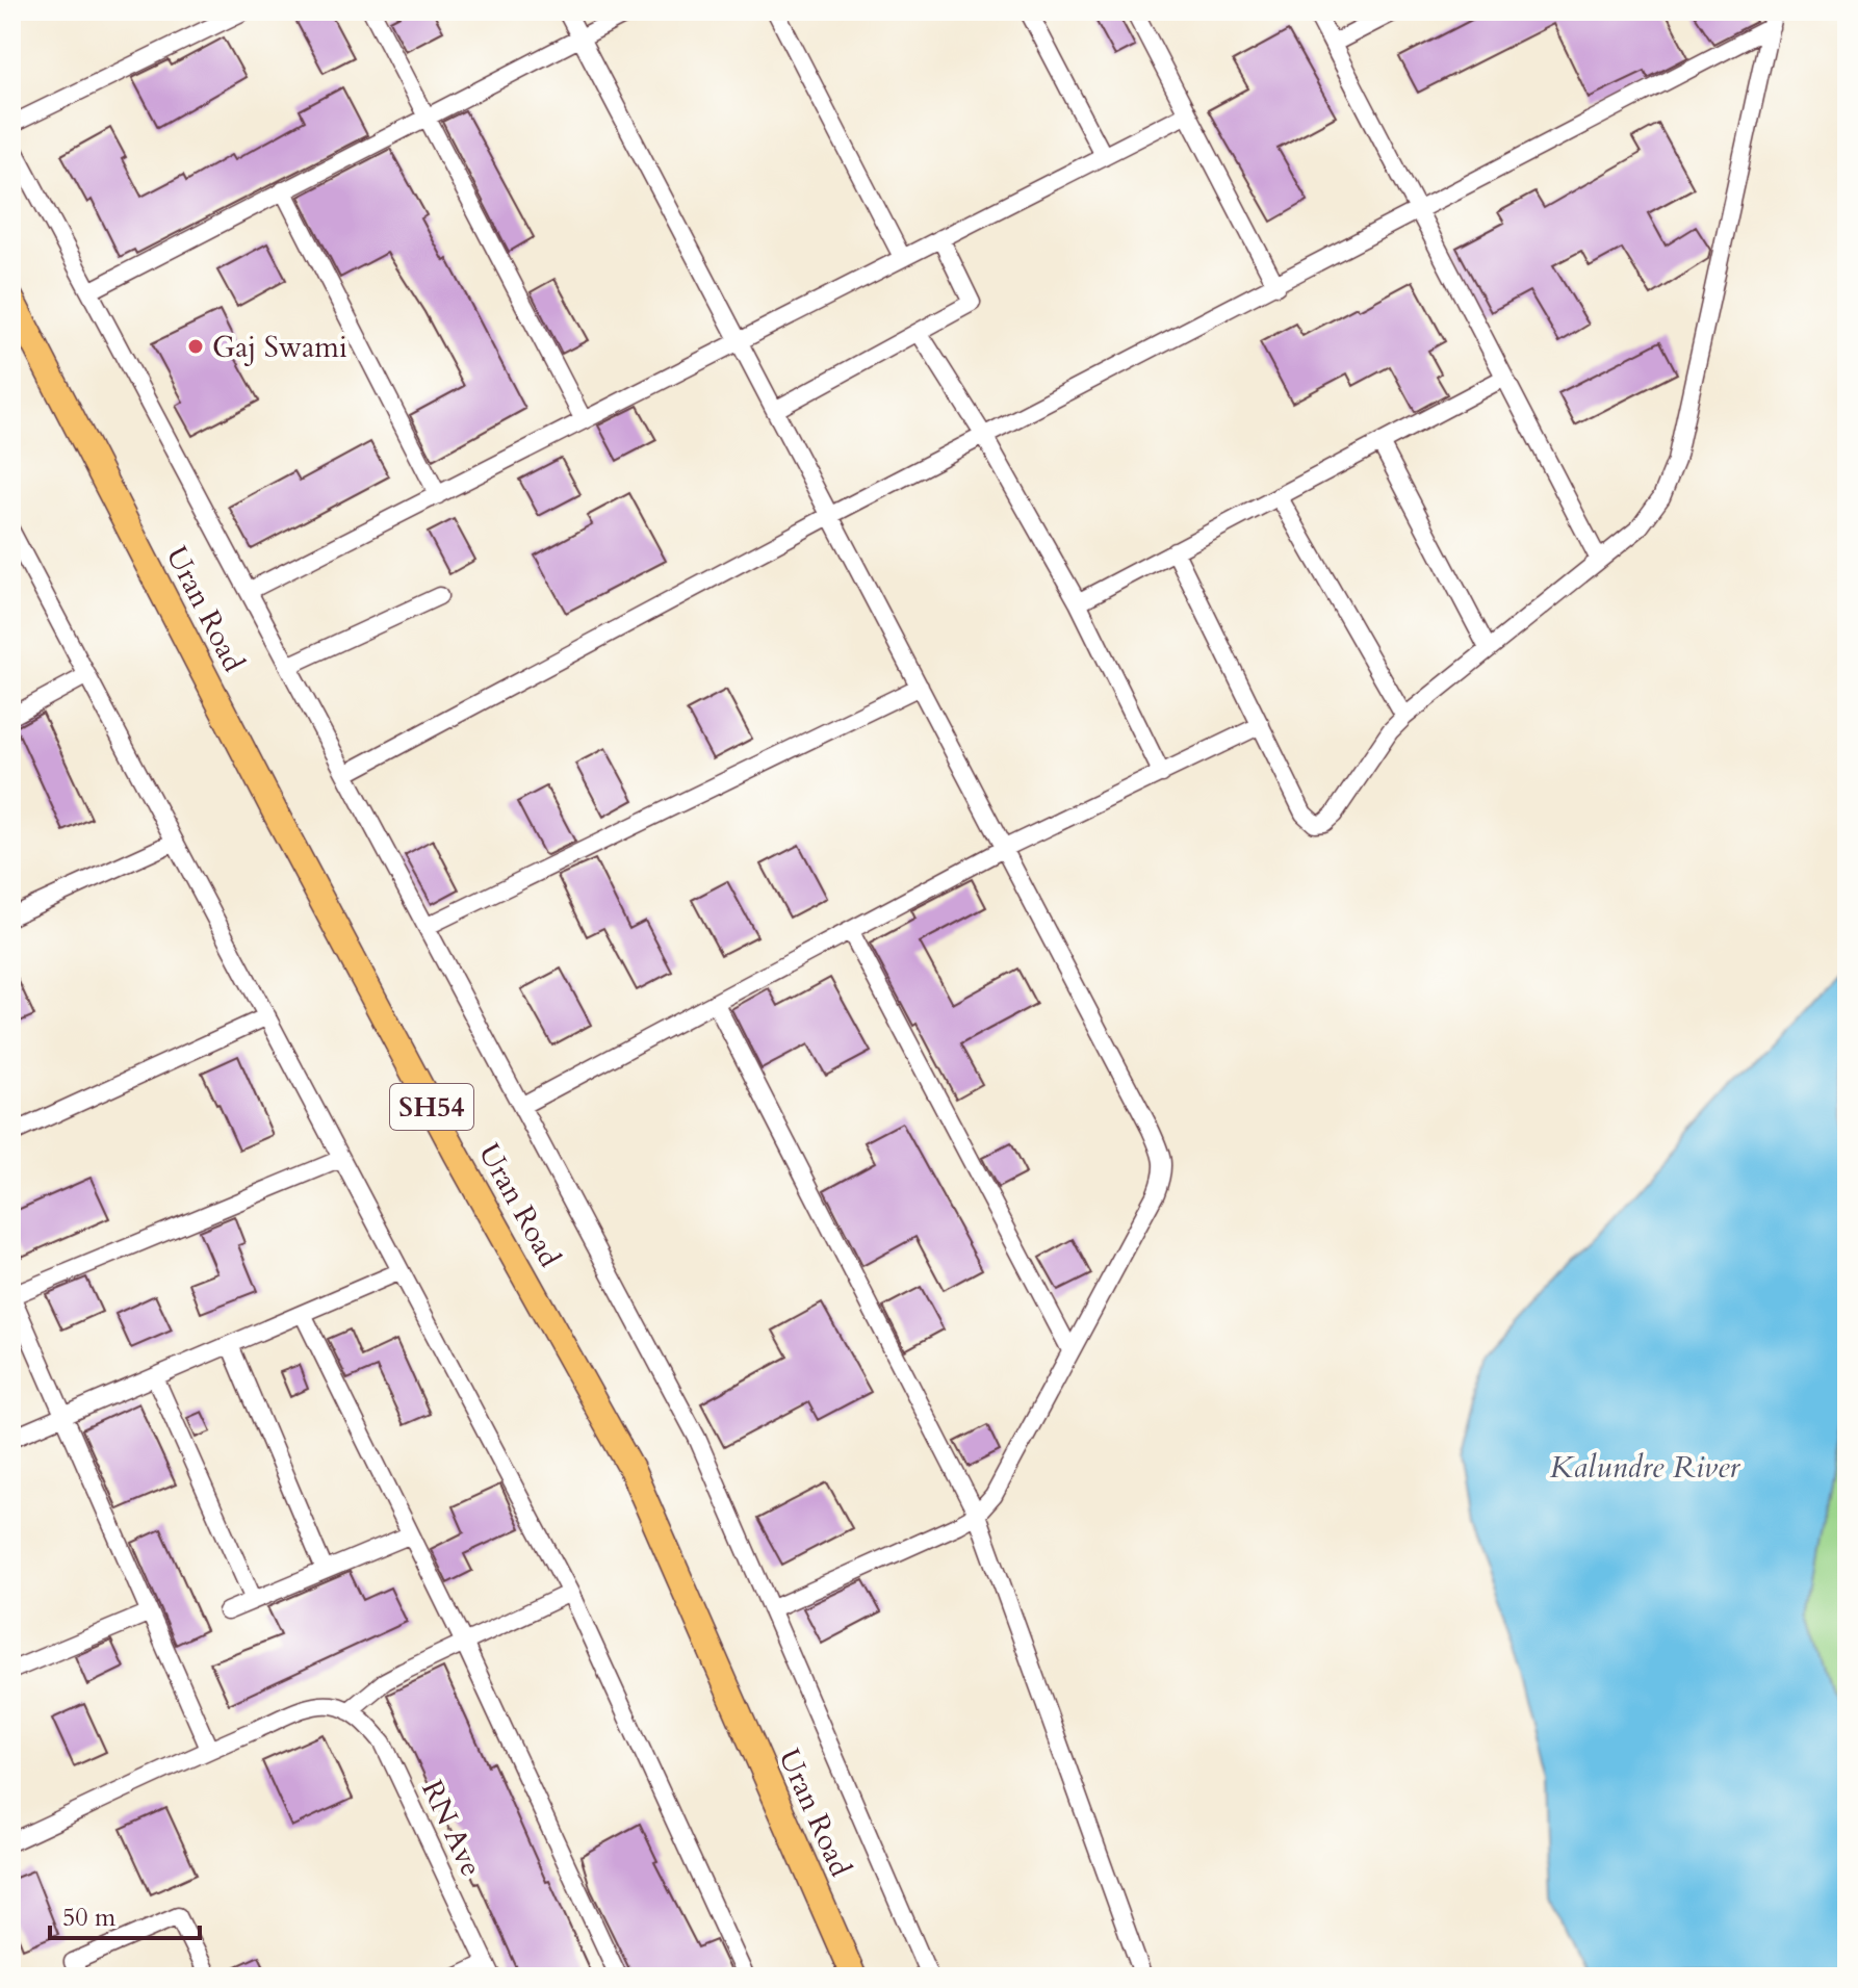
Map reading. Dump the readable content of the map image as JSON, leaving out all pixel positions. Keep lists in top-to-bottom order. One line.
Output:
{"streets":{"main road":["Uran Road","SH54"],"street":["RN Ave"]},"water":["Kalundre River"],"places":["Gaj Swami"],"scale_bar":"50 m"}
